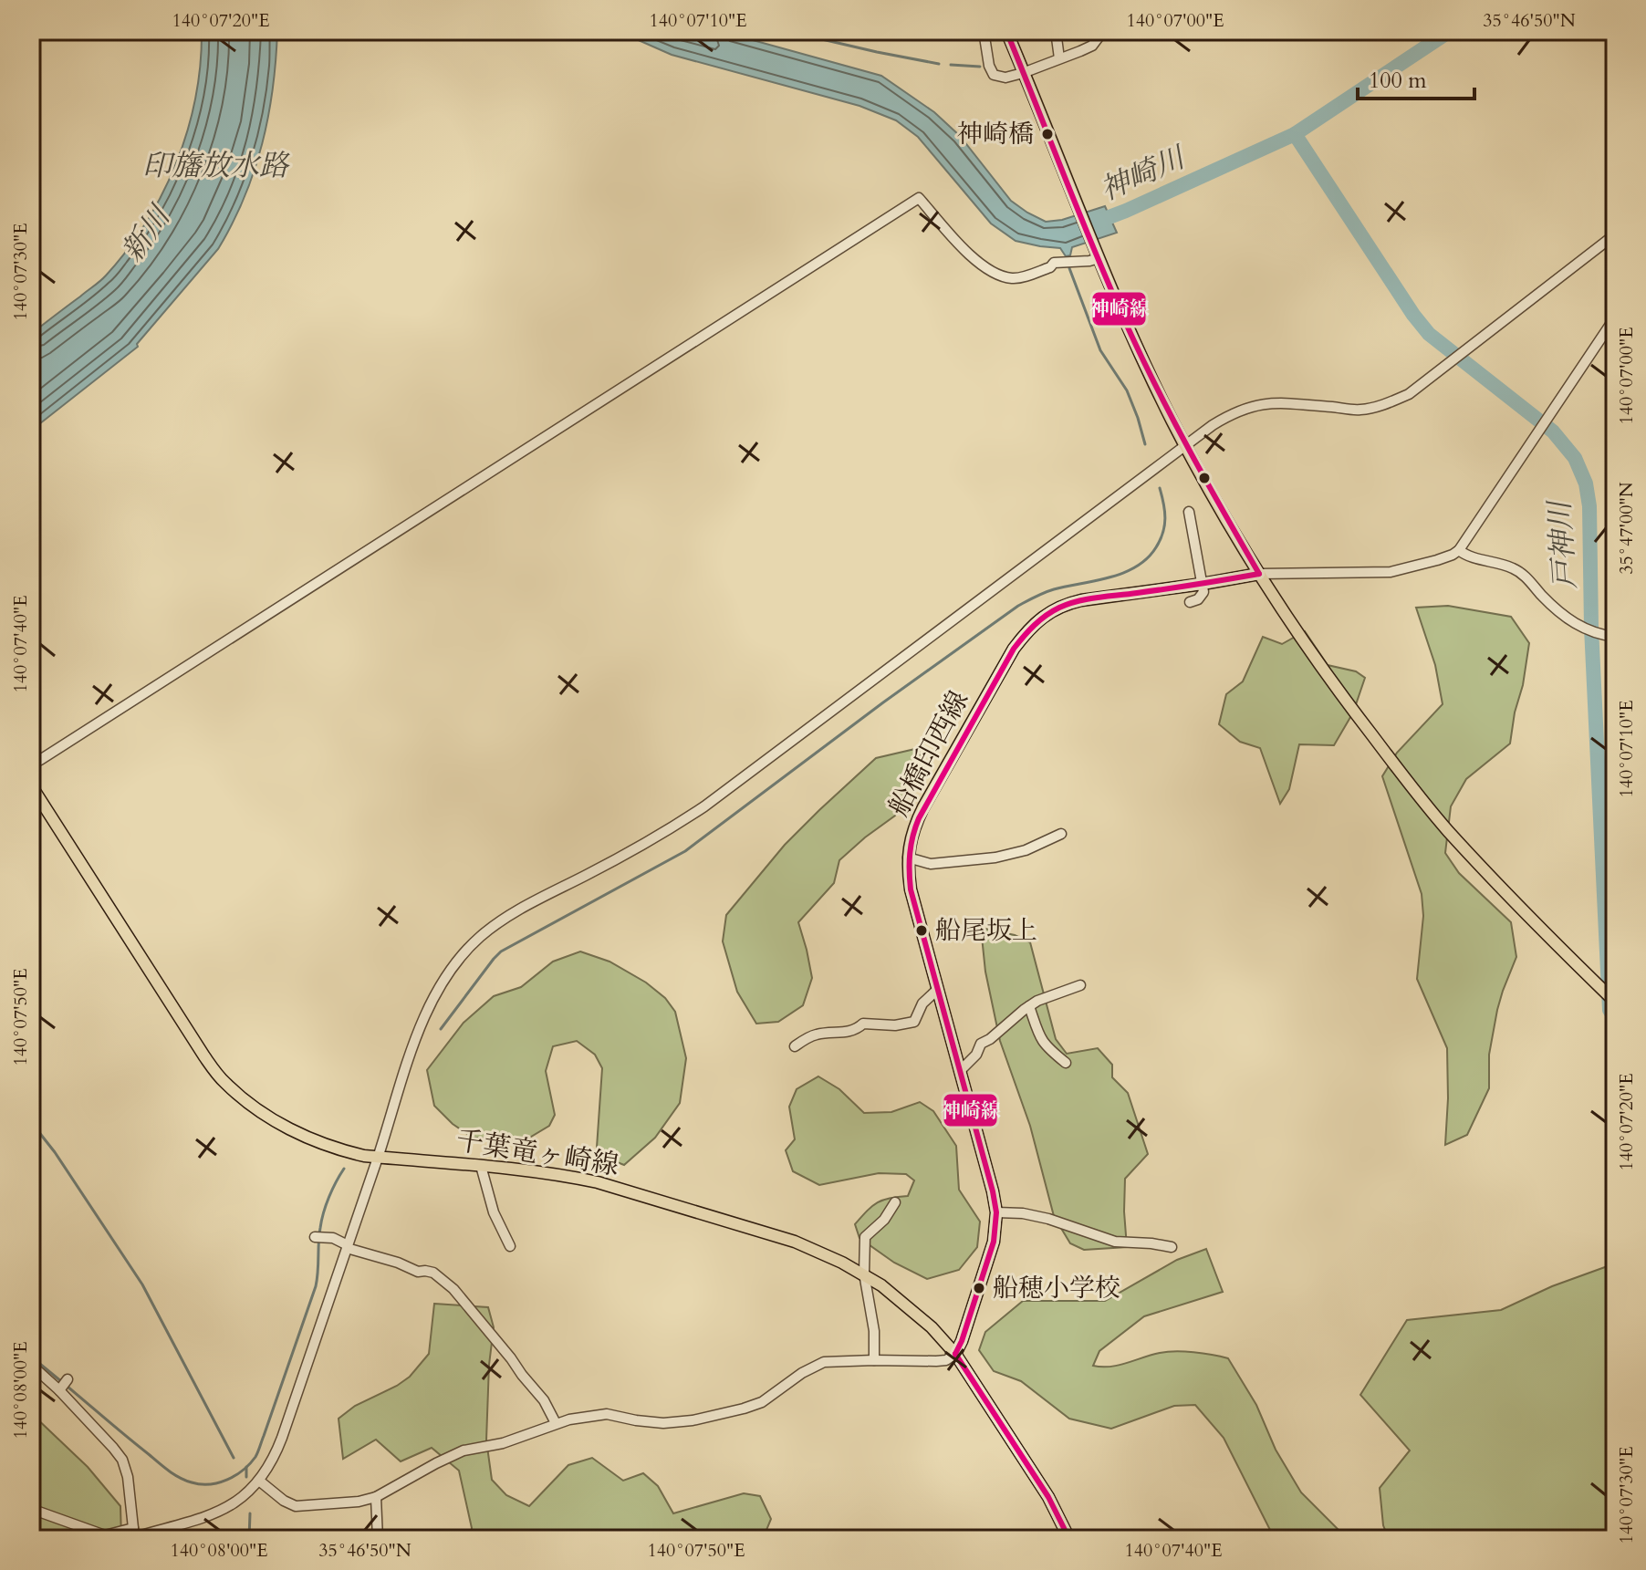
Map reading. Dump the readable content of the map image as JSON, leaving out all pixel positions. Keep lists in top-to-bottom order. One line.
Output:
{"streets":{"main road":["船橋印西線","千葉竜ヶ崎線"]},"crossings":[["船橋印西線","千葉竜ヶ崎線"]],"water":["印旛放水路","神崎川","新川","戸神川"],"places":["神崎橋","船尾坂上","船穂小学校"],"lines":["transit line 神崎線"],"scale_bar":"100 m","coordinates":["140°07'20\"E","140°07'10\"E","140°07'00\"E","35°46'50\"N","140°07'30\"E","35°47'00\"N","140°07'40\"E","140°07'50\"E","140°08'00\"E"]}
